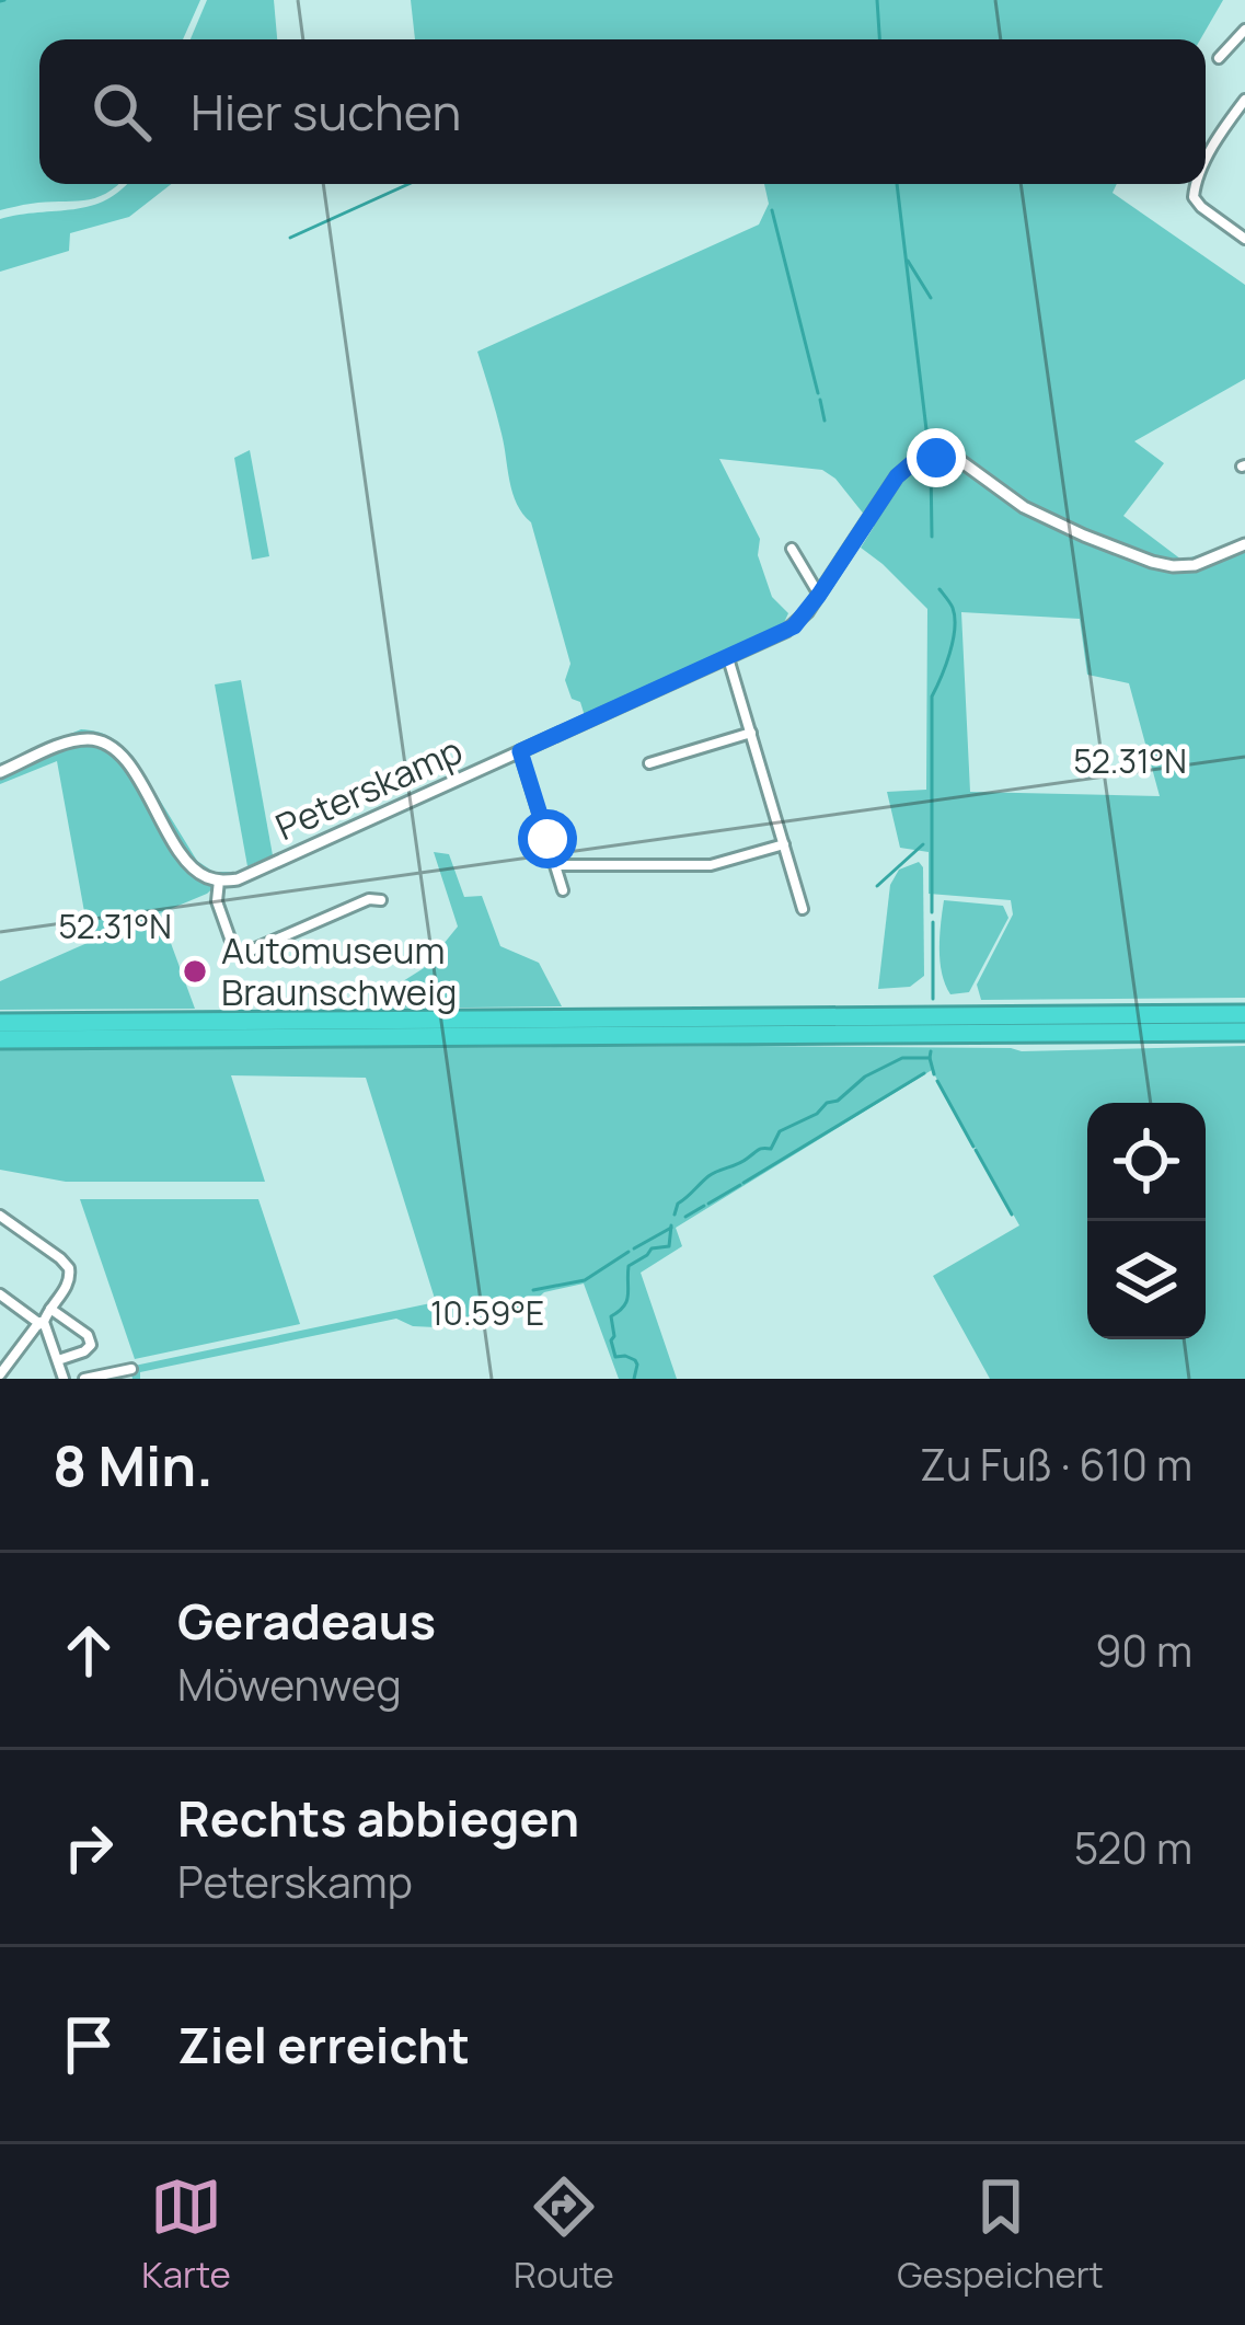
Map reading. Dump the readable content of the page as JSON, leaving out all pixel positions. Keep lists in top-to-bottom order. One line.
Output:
{"streets":{"street":["Peterskamp"]},"places":["Automuseum Braunschweig"],"page":{"search":"Hier suchen","heading":["8 Min.","Zu Fuß · 610 m"],"list":[["Geradeaus","Möwenweg","90 m"],["Rechts abbiegen","Peterskamp","520 m"],"Ziel erreicht"],"nav":["Karte","Route","Gespeichert"]},"coordinates":["52.31°N","10.59°E"]}
